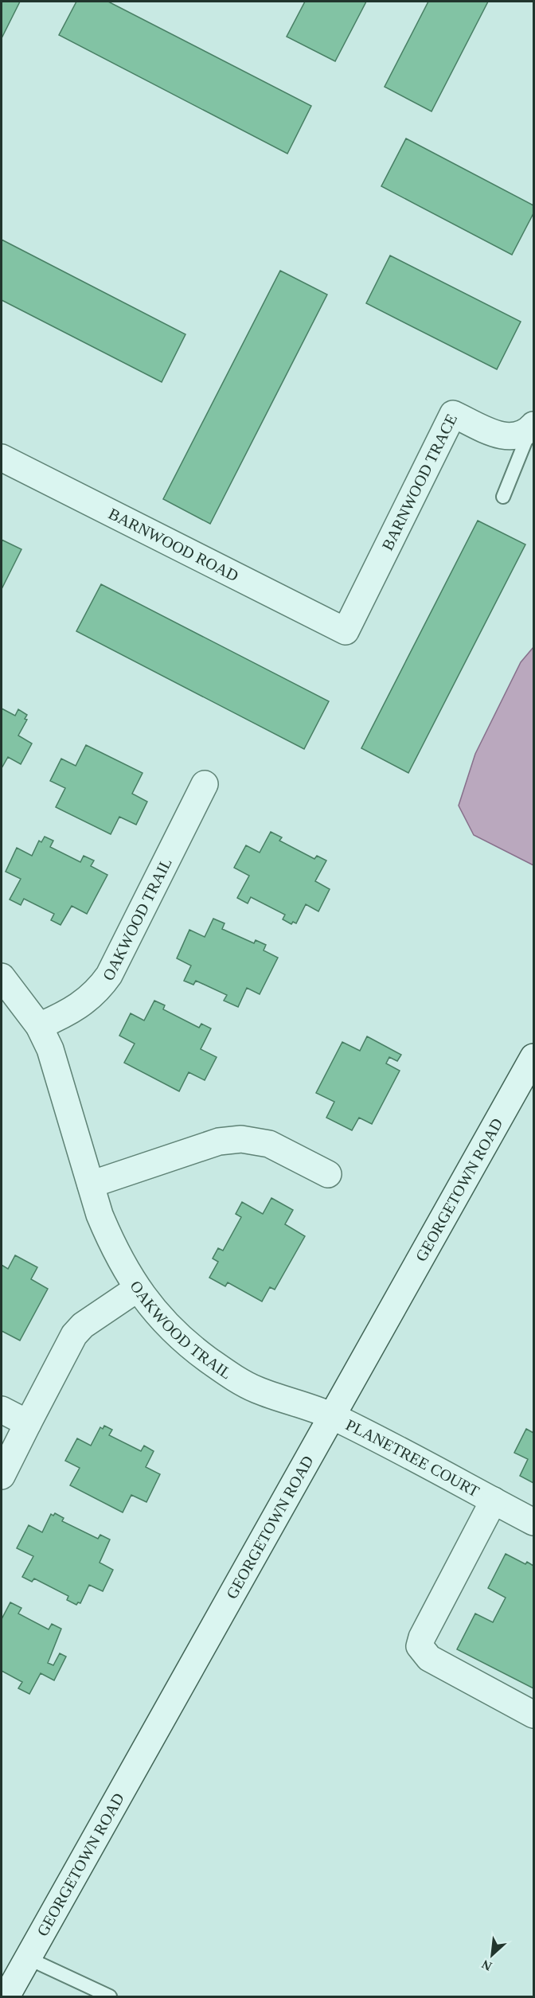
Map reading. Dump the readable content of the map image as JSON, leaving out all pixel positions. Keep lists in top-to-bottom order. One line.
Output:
{"streets":{"street":["BARNWOOD TRACE","BARNWOOD ROAD","OAKWOOD TRAIL","GEORGETOWN ROAD","PLANETREE COURT"]},"crossings":[["BARNWOOD TRACE","BARNWOOD ROAD"],["OAKWOOD TRAIL","GEORGETOWN ROAD"],["OAKWOOD TRAIL","PLANETREE COURT"],["GEORGETOWN ROAD","PLANETREE COURT"]],"north":"bottom left"}
